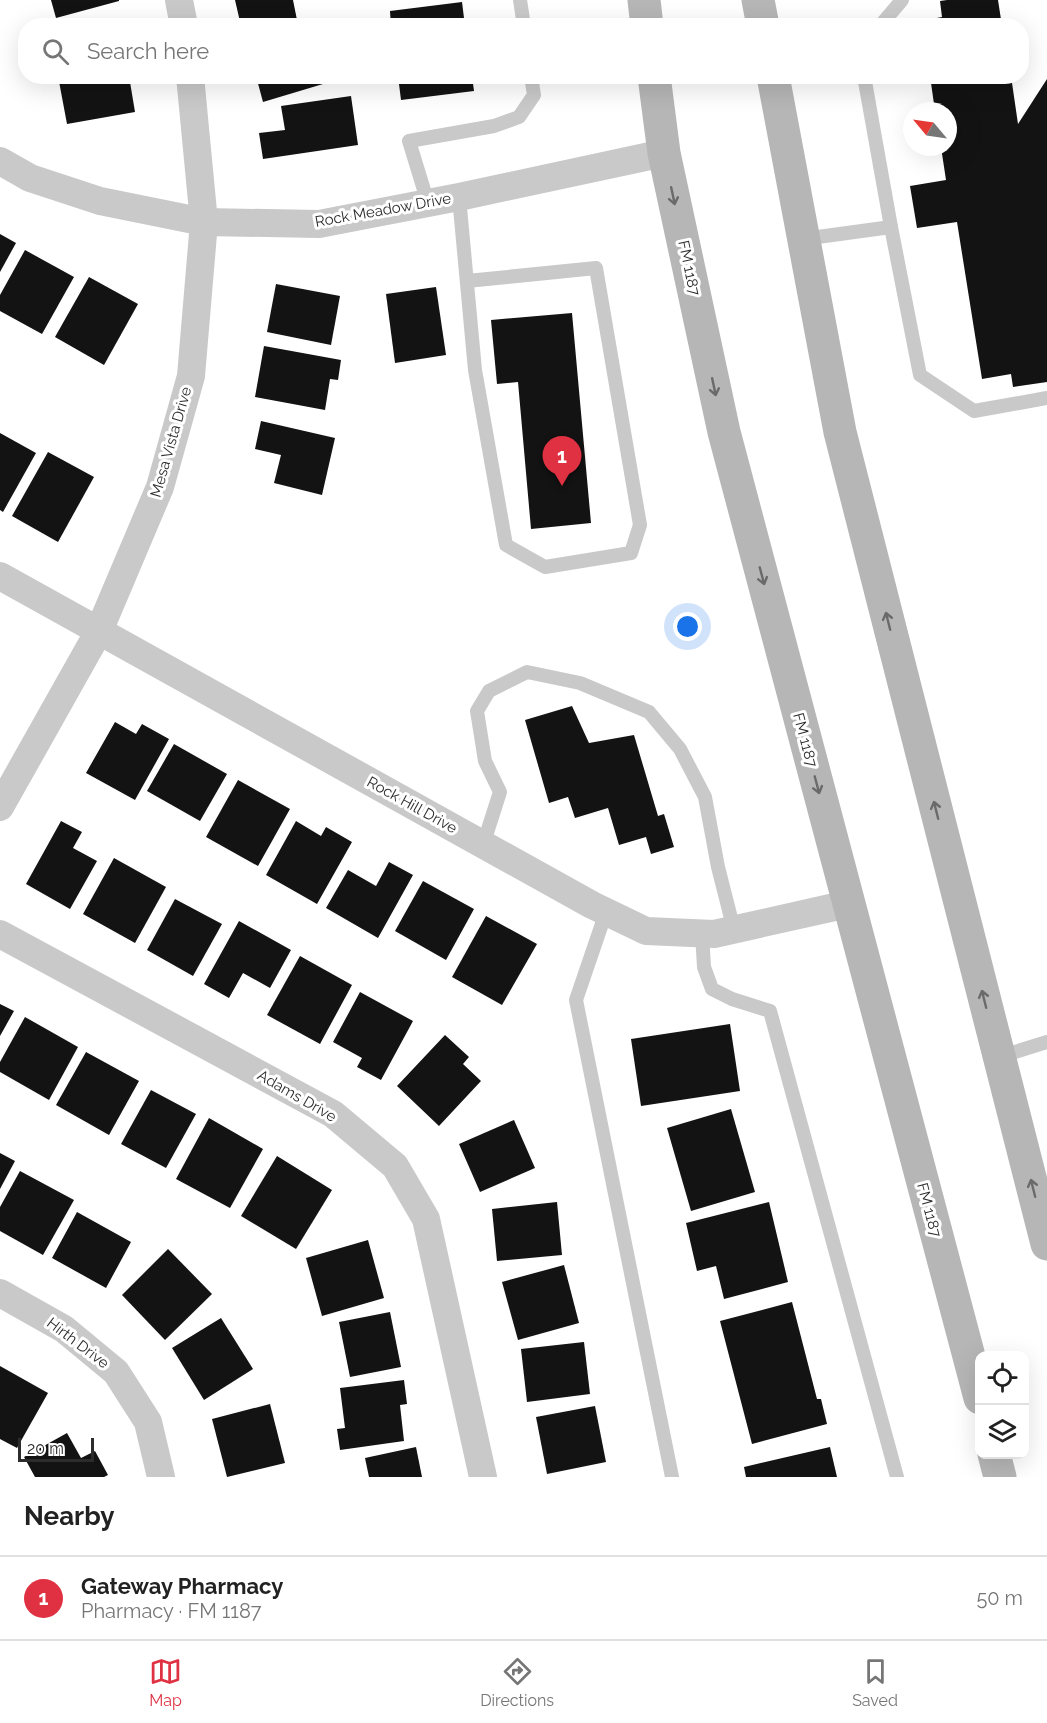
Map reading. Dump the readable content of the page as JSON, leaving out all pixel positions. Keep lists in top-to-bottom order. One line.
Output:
{"streets":{"main road":["FM 1187"],"street":["Rock Meadow Drive","Mesa Vista Drive","Rock Hill Drive","Adams Drive","Hirth Drive"]},"crossings":[["Rock Meadow Drive","FM 1187"],["Rock Meadow Drive","Mesa Vista Drive"],["FM 1187","Rock Hill Drive"],["Mesa Vista Drive","Rock Hill Drive"]],"scale_bar":"20 m","north":"top left","page":{"search":"Search here","pins":"1","scale":"20 m","heading":"Nearby","list":[{"mark":"1","name":"Gateway Pharmacy","note":"Pharmacy · FM 1187","value":"50 m"}],"nav":["Map","Directions","Saved"]}}
